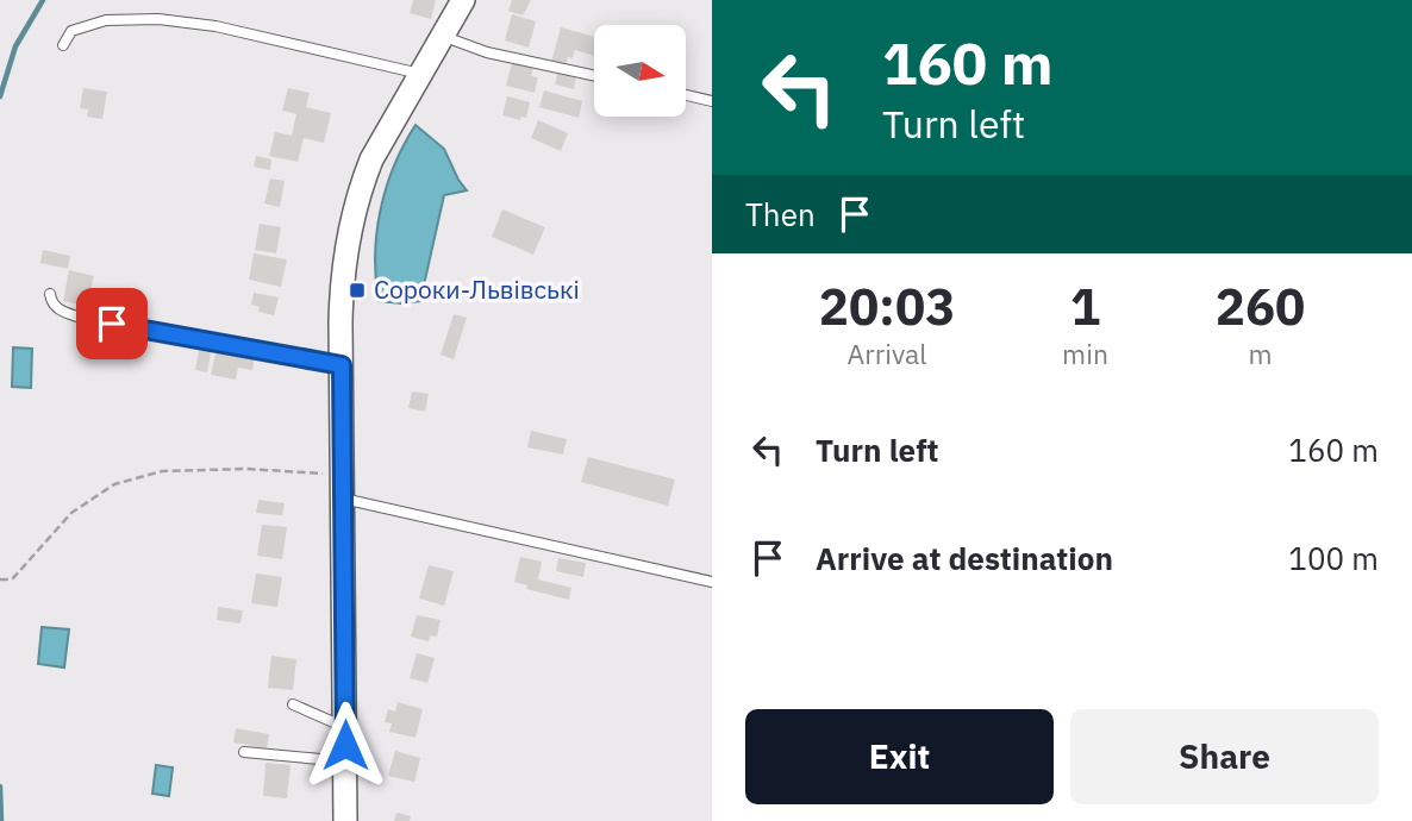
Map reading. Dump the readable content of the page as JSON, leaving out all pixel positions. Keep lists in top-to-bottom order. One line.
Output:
{"places":{"transit":["Сороки-Львівські"]},"north":"right","page":{"turn":["160 m","Turn left"],"then":"Then","eta":["20:03","Arrival","1","min","260","m"],"list":[{"name":"Turn left","value":"160 m"},{"name":"Arrive at destination","value":"100 m"}],"buttons":["Exit","Share"]}}
